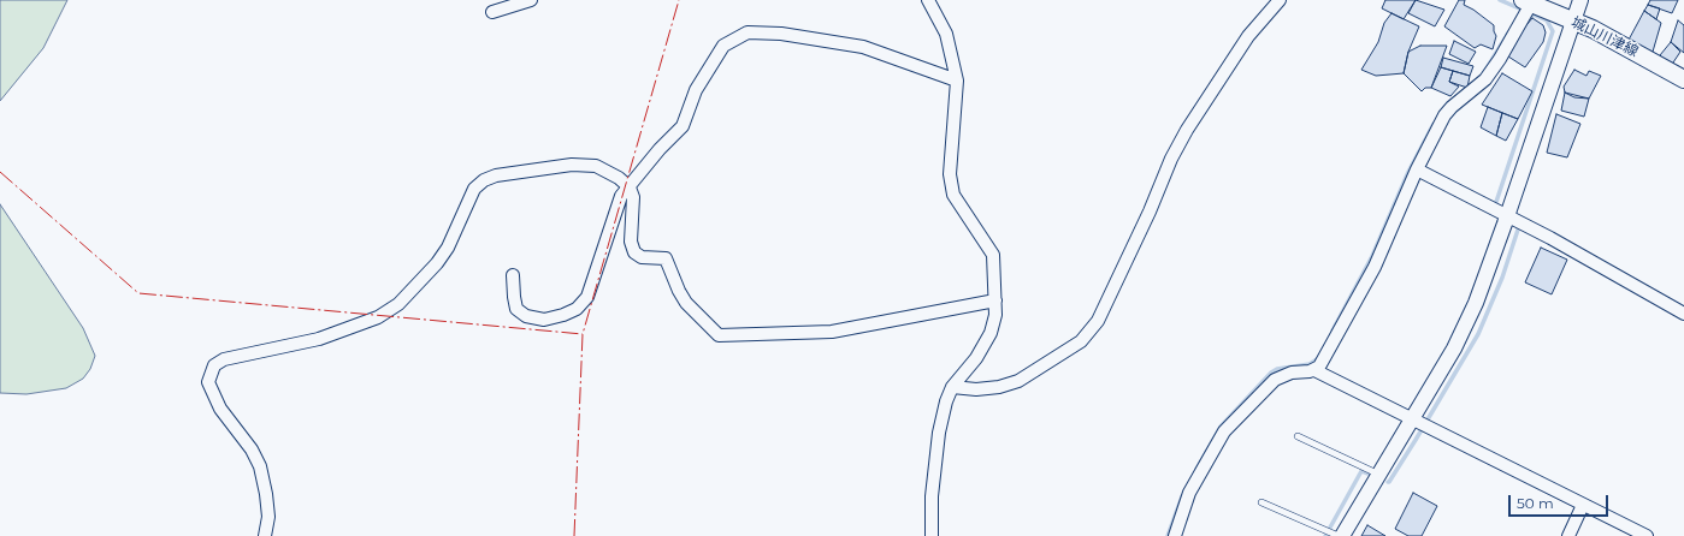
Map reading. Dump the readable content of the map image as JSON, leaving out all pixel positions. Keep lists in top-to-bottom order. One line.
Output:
{"streets":{"main road":["城山川津線"]},"scale_bar":"50 m"}
